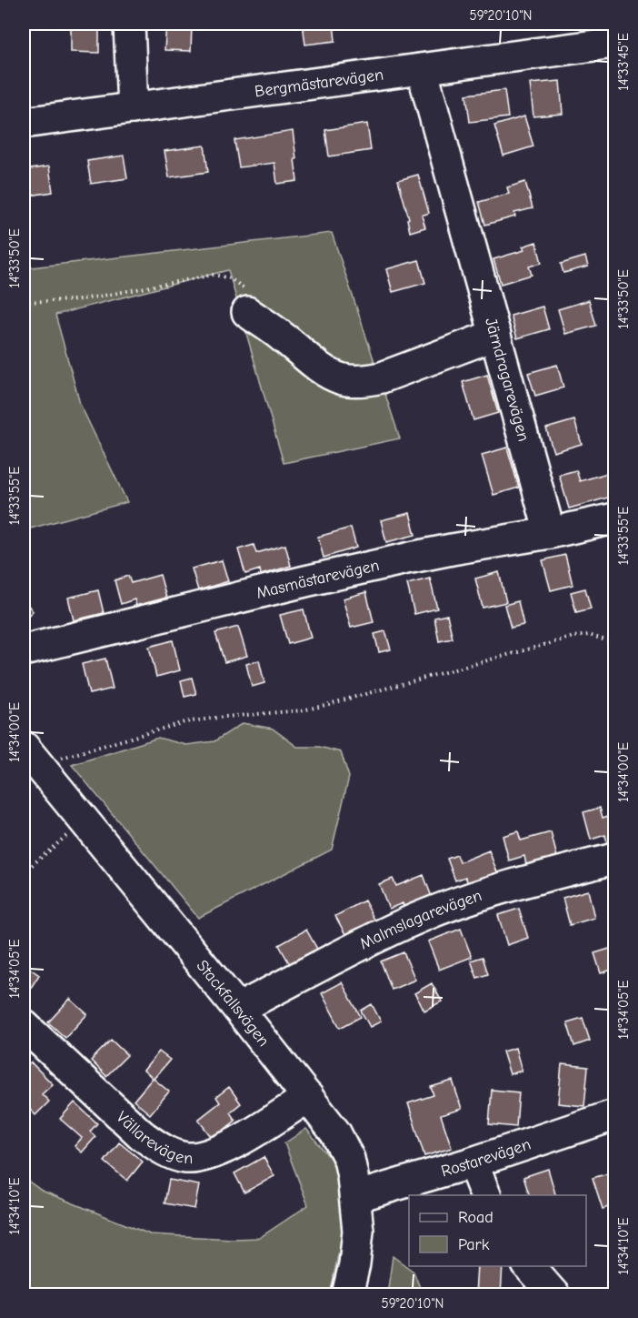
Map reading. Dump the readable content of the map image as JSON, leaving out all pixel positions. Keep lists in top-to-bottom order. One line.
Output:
{"streets":{"street":["Bergmästarevägen","Järndragarevägen","Masmästarevägen","Malmslagarevägen","Stackfallsvägen","Vällarevägen","Rostarevägen"]},"crossings":[["Bergmästarevägen","Järndragarevägen"],["Järndragarevägen","Masmästarevägen"],["Malmslagarevägen","Stackfallsvägen"],["Stackfallsvägen","Vällarevägen"],["Stackfallsvägen","Rostarevägen"]],"legend":["Road","Park"],"coordinates":["59°20'10\"N","14°33'45\"E","14°33'50\"E","14°33'55\"E","14°34'00\"E","14°34'05\"E","14°34'10\"E"]}
